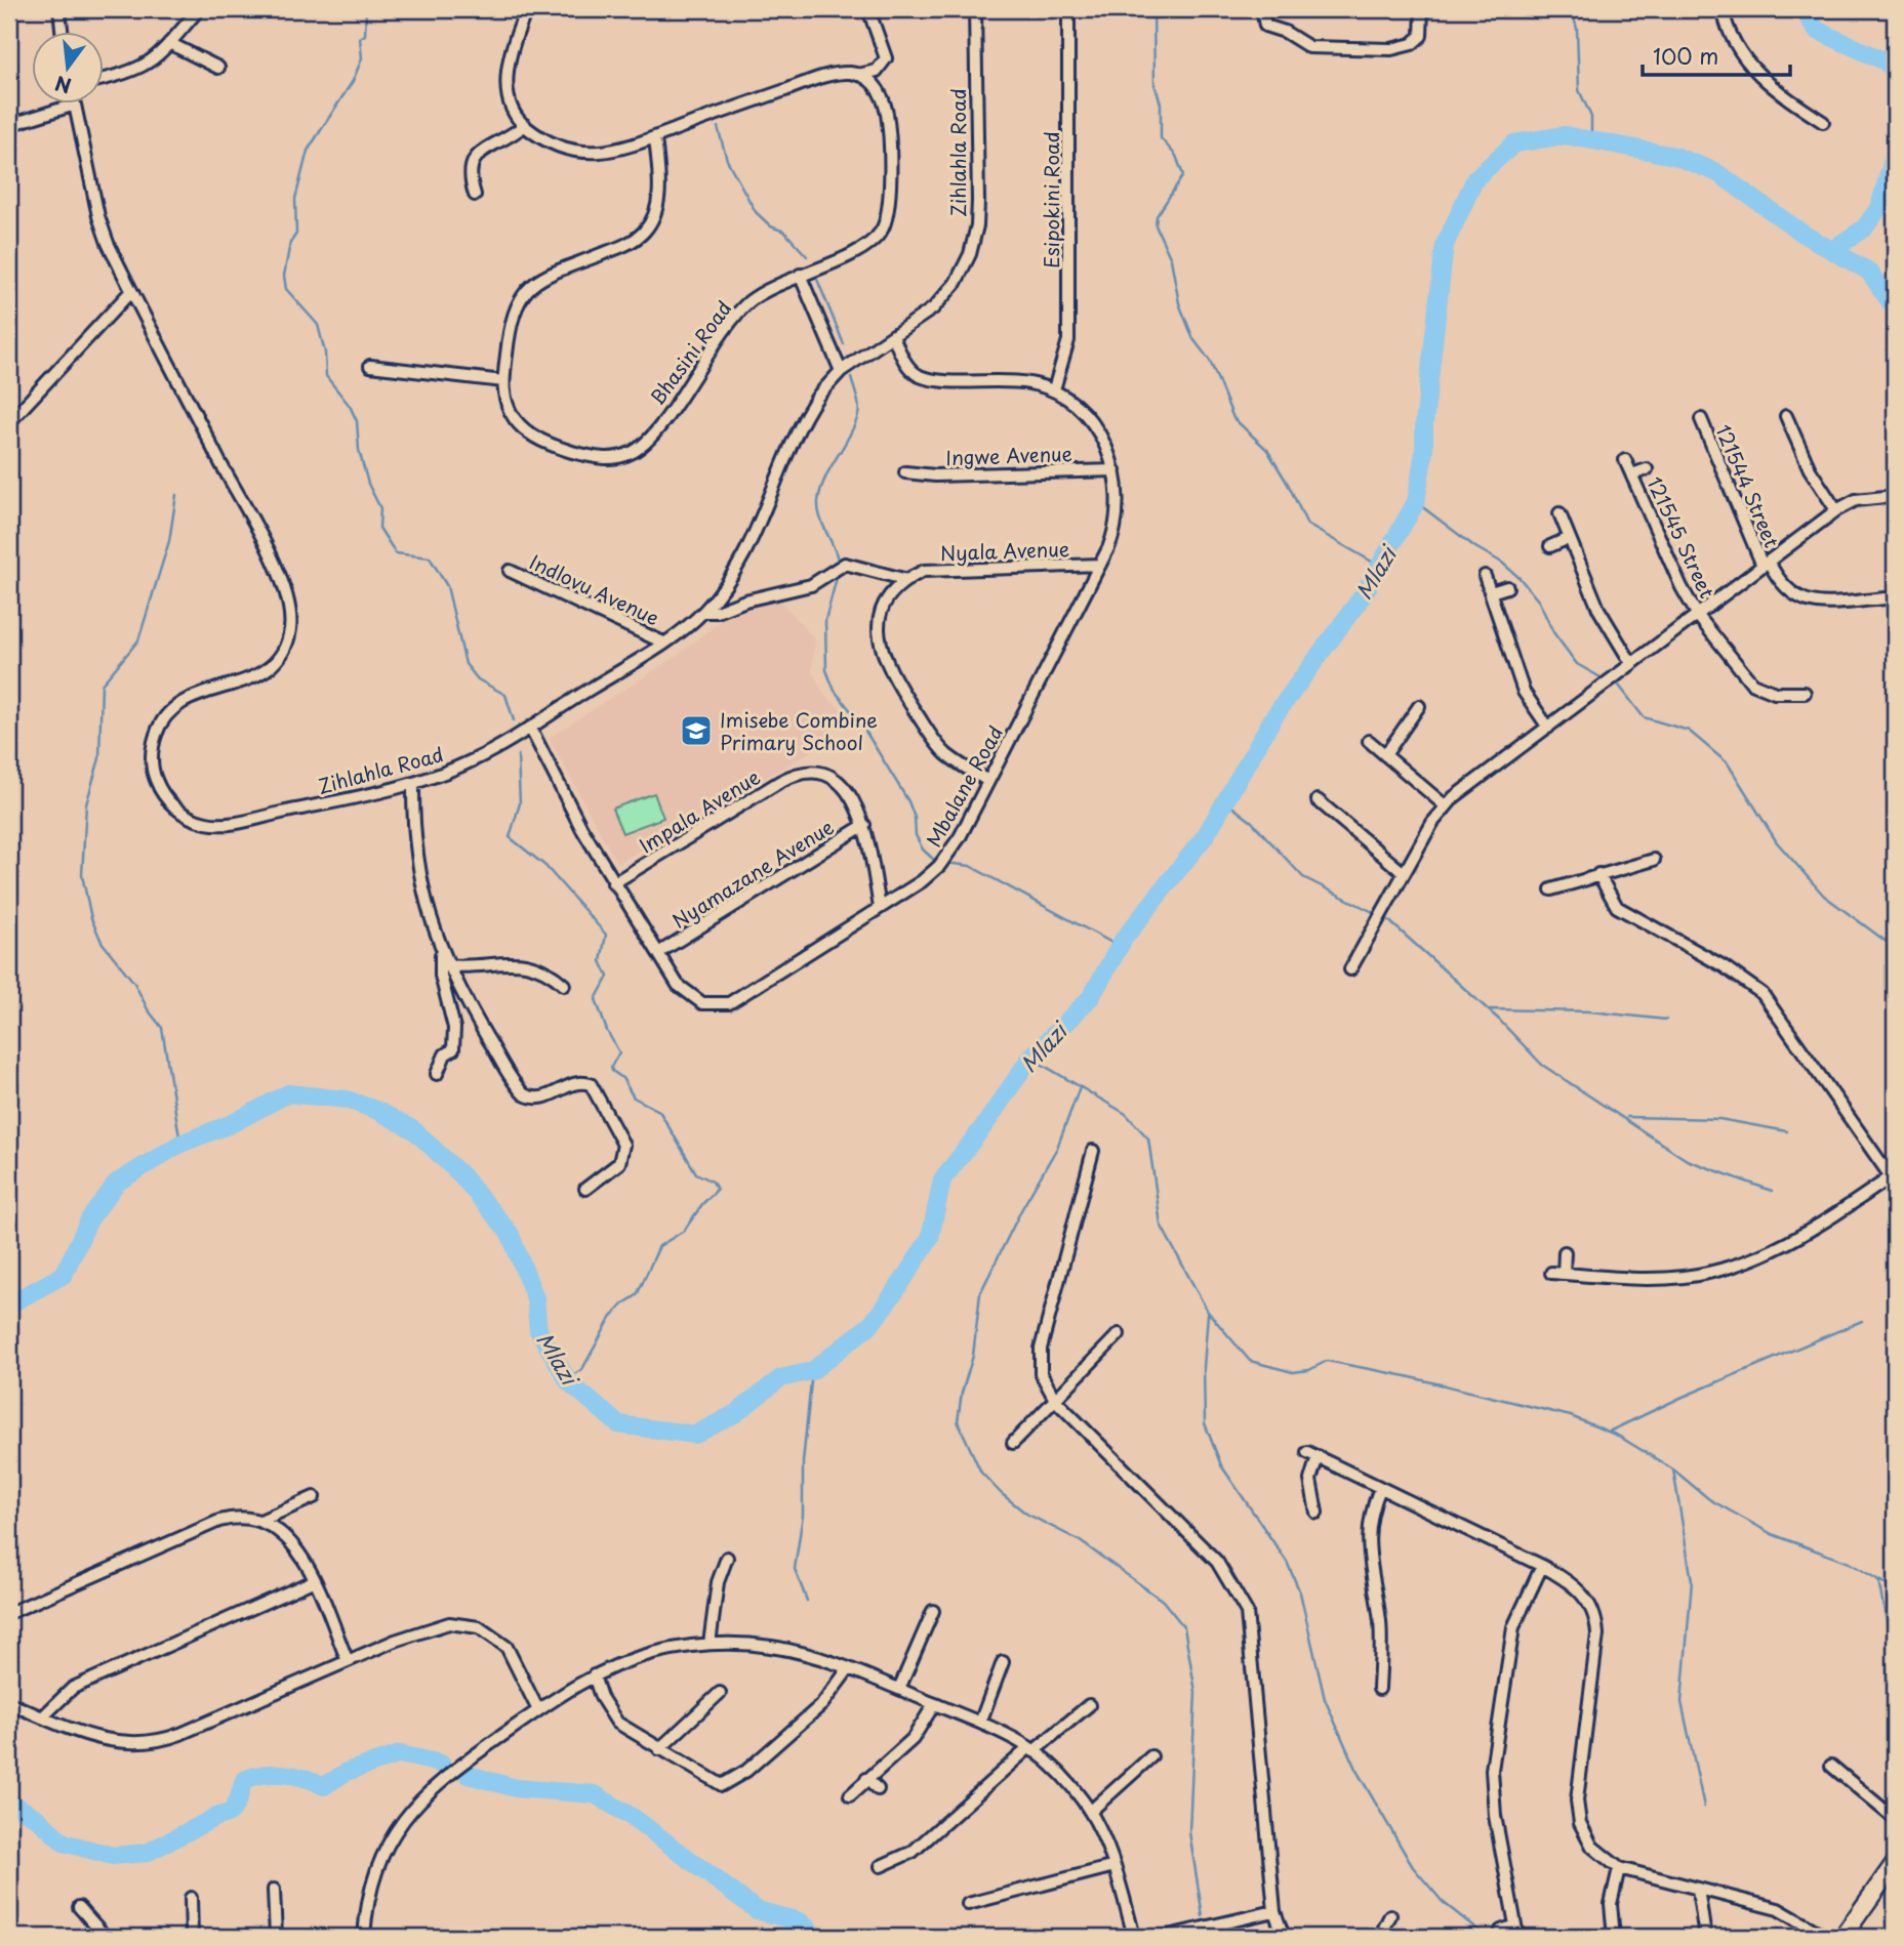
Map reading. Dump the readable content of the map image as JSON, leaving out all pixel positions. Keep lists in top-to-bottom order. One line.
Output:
{"streets":{"street":["Zihlahla Road","Esipokini Road","Bhasini Road","Ingwe Avenue","121544 Street","121545 Street","Nyala Avenue","Indlovu Avenue","Mbalane Road","Impala Avenue","Nyamazane Avenue"]},"crossings":[["Zihlahla Road","Indlovu Avenue"],["Zihlahla Road","Mbalane Road"],["Esipokini Road","Mbalane Road"],["Ingwe Avenue","Mbalane Road"],["Nyala Avenue","Mbalane Road"],["Mbalane Road","Impala Avenue"],["Mbalane Road","Nyamazane Avenue"],["Impala Avenue","Nyamazane Avenue"]],"water":["Mlazi"],"places":{"school or university":["Imisebe Combine Primary School"]},"scale_bar":"100 m","north":"bottom"}
